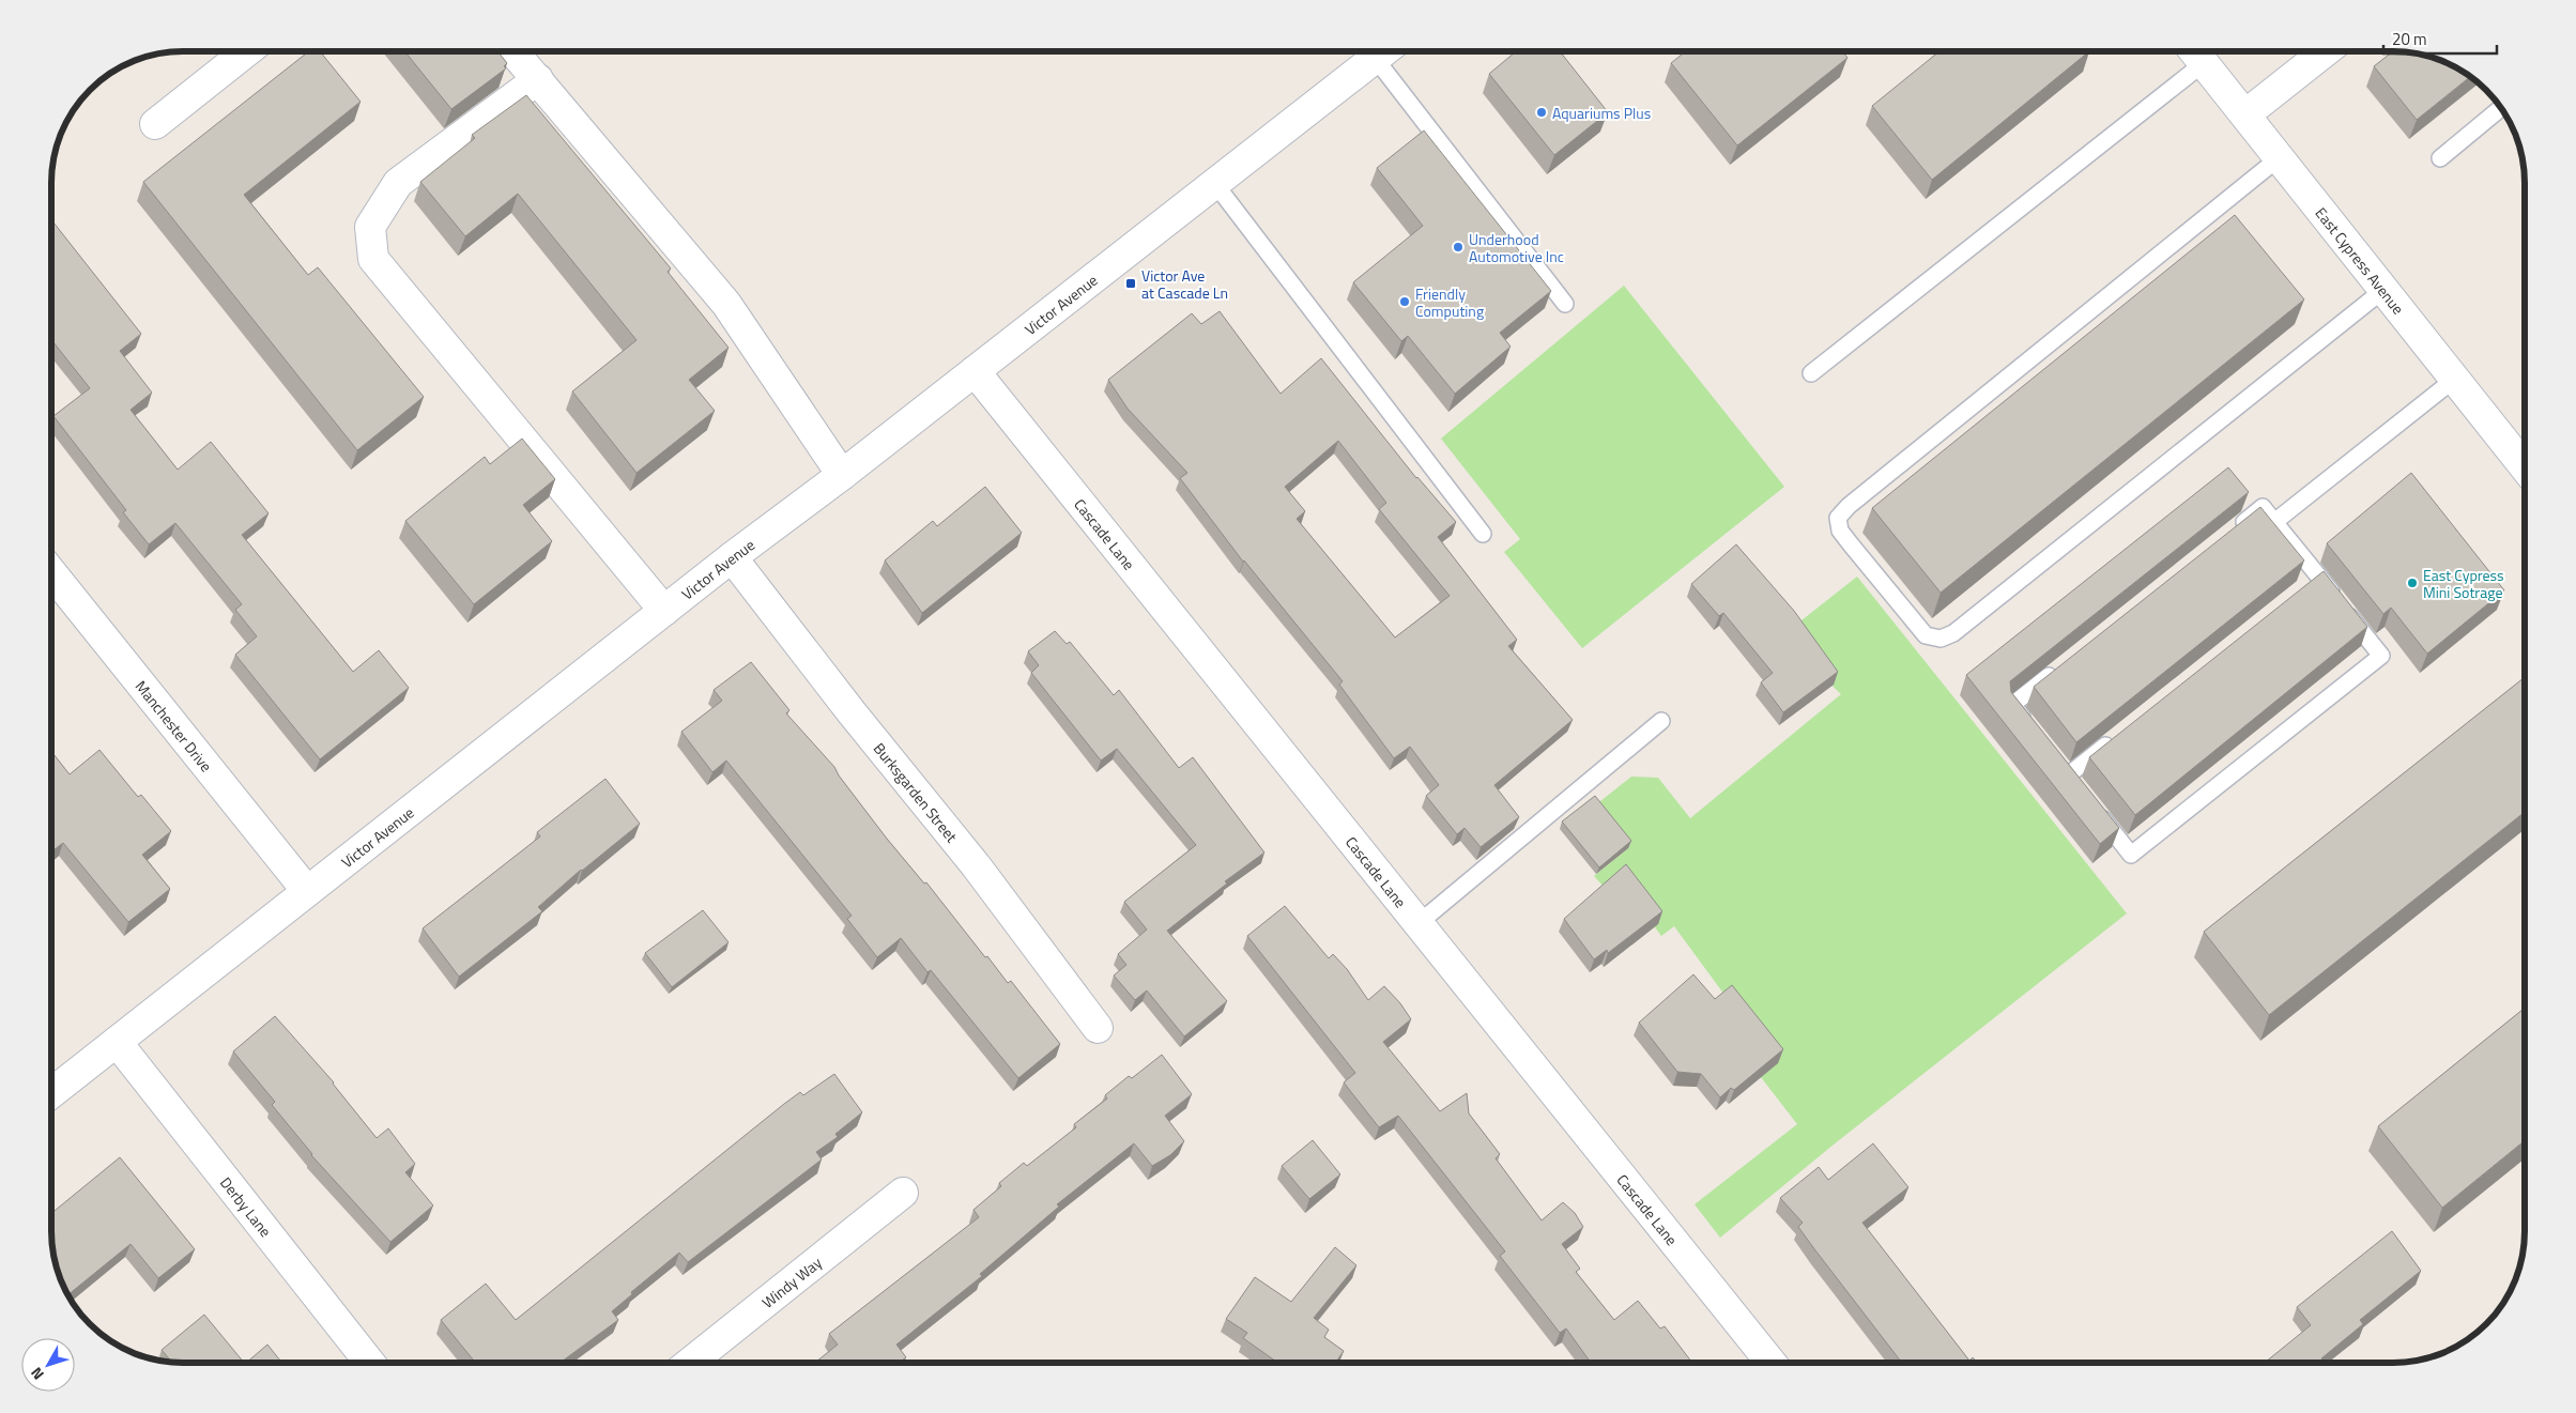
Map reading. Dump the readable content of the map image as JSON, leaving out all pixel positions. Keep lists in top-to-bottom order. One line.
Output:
{"streets":{"street":["East Cypress Avenue","Victor Avenue","Cascade Lane","Manchester Drive","Burksgarden Street","Derby Lane","Windy Way"]},"crossings":[["Victor Avenue","Cascade Lane"],["Victor Avenue","Manchester Drive"],["Victor Avenue","Burksgarden Street"],["Victor Avenue","Derby Lane"]],"places":{"other":["Aquariums Plus","Underhood Automotive Inc","Friendly Computing","East Cypress Mini Sotrage"],"transit":["Victor Ave at Cascade Ln"]},"scale_bar":"20 m","north":"bottom left"}
